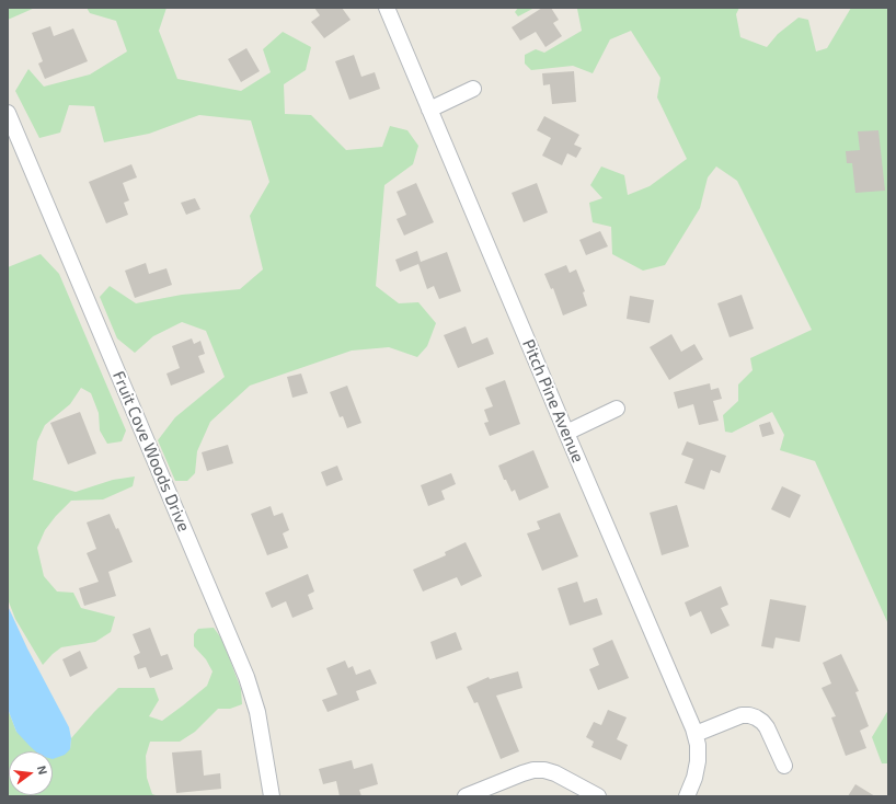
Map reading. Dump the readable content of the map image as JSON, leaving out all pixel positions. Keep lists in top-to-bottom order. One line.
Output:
{"streets":{"street":["Pitch Pine Avenue","Fruit Cove Woods Drive"]},"north":"right"}
